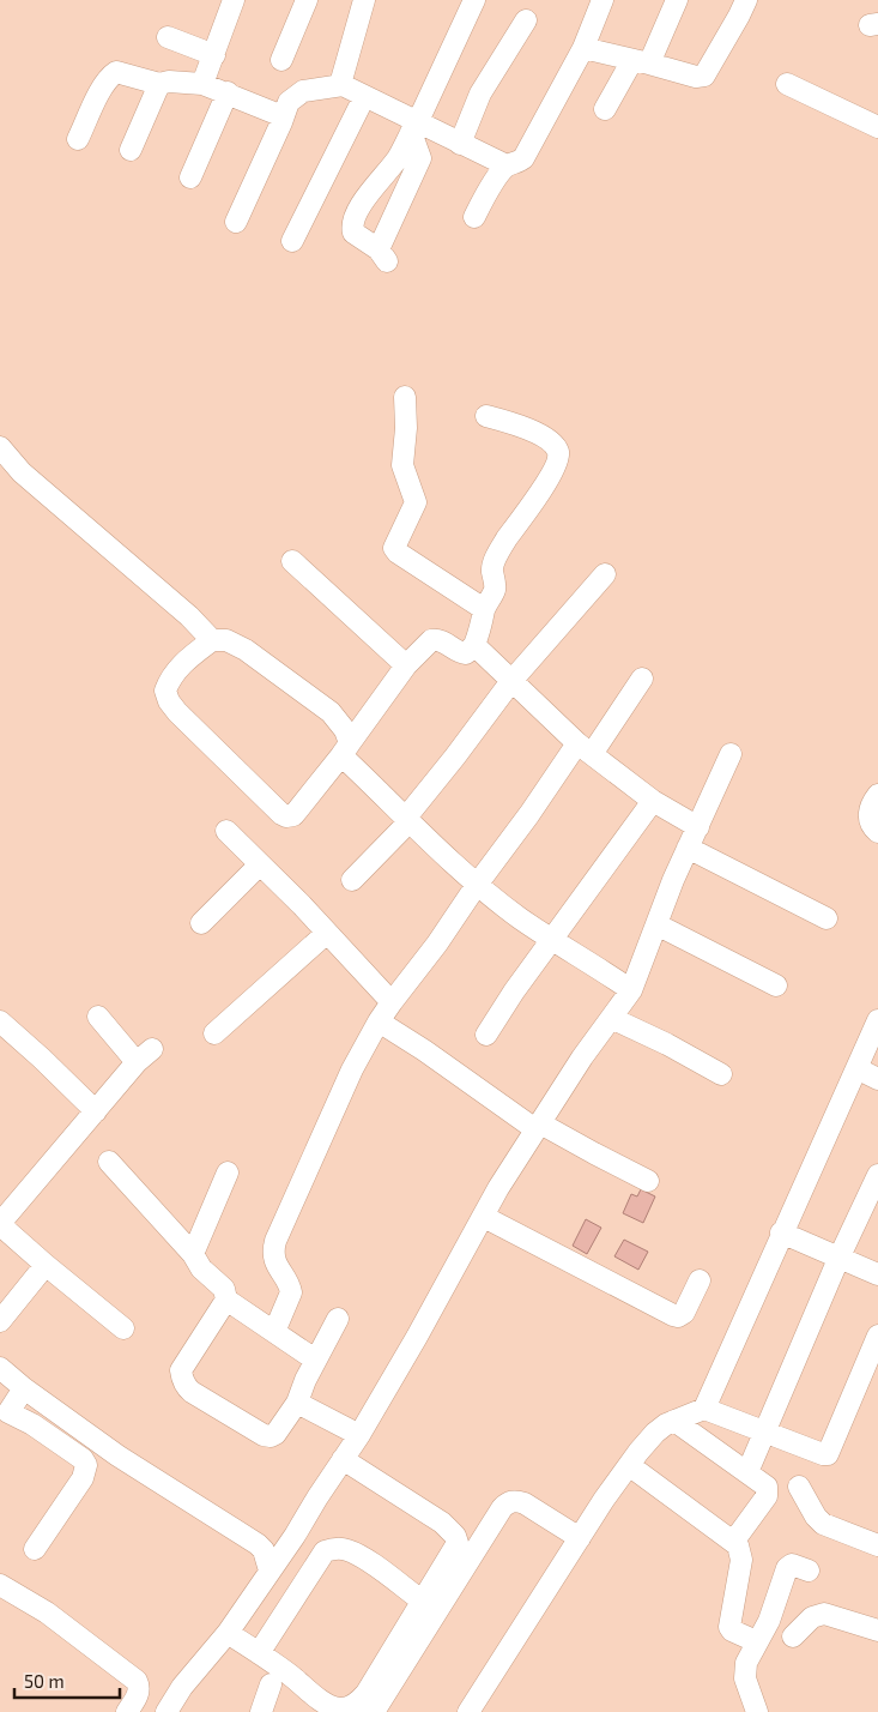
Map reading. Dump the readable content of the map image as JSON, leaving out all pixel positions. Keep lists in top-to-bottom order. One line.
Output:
{"scale_bar":"50 m"}
